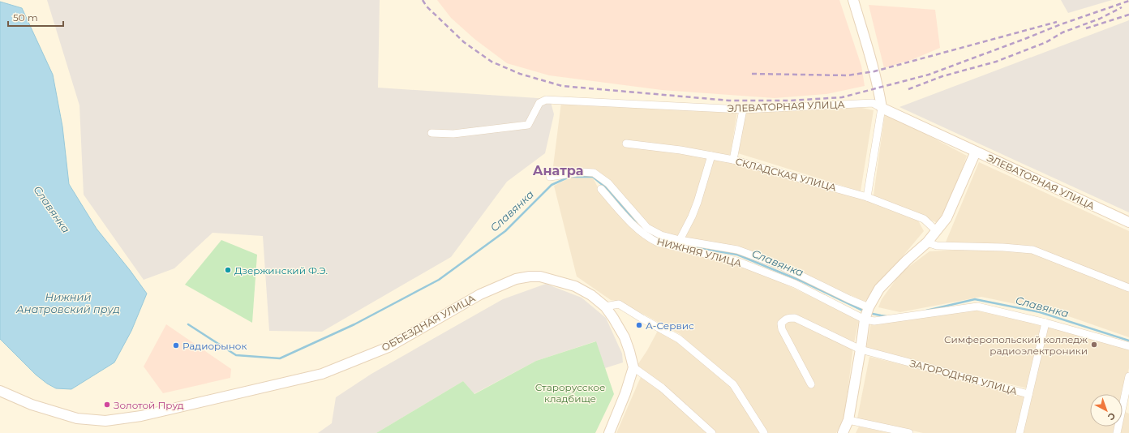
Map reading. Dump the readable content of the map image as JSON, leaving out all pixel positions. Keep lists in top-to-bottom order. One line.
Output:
{"streets":{"main road":["ЭЛЕВАТОРНАЯ УЛИЦА","ОБЪЕЗДНАЯ УЛИЦА"],"street":["СКЛАДСКАЯ УЛИЦА","НИЖНЯЯ УЛИЦА","ЗАГОРОДНЯЯ УЛИЦА"]},"districts":["Анатра"],"water":["Славянка","Нижний Анатровский пруд"],"parks":["Старорусское кладбище"],"places":["Дзержинский Ф.Э.","А-Сервис","Симферопольский колледж радиоэлектроники","Радиорынок","Золотой Пруд"],"scale_bar":"50 m","north":"bottom right"}
